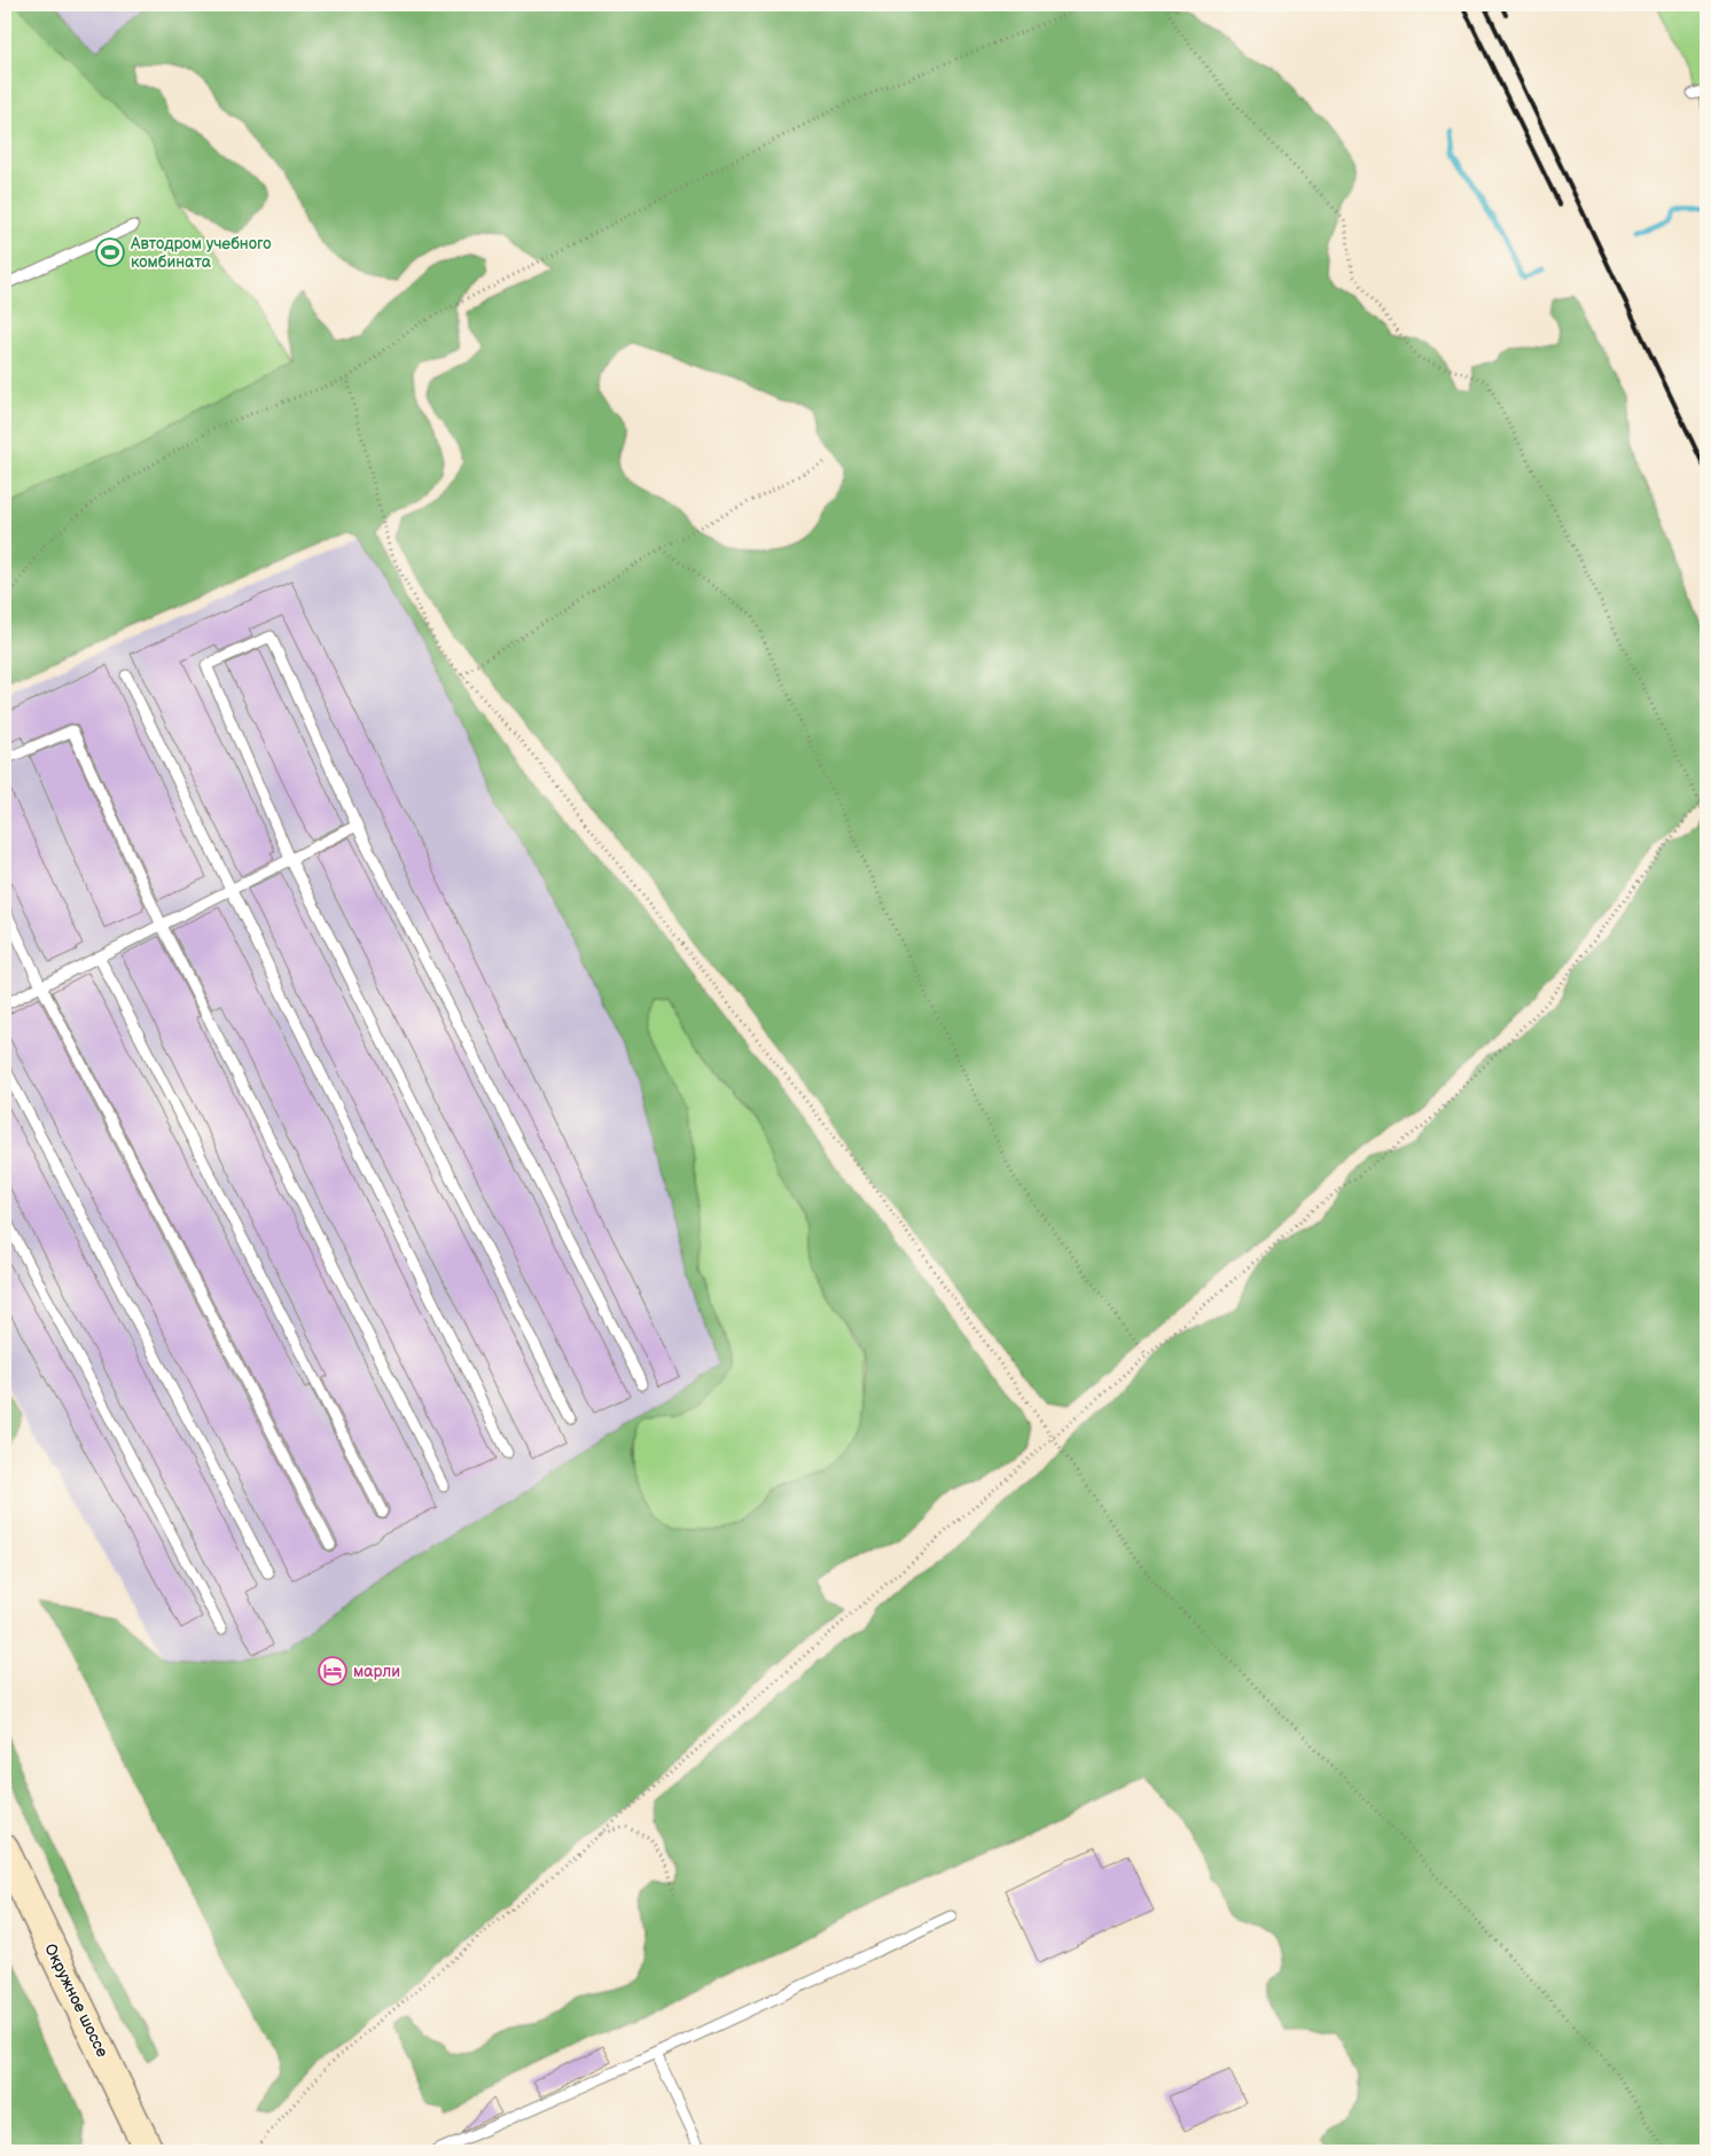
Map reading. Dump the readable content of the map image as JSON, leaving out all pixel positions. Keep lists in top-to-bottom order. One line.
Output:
{"streets":{"main road":["Окружное шоссе"]},"places":{"sports":["Автодром учебного комбината"],"hotel":["марли"]}}
